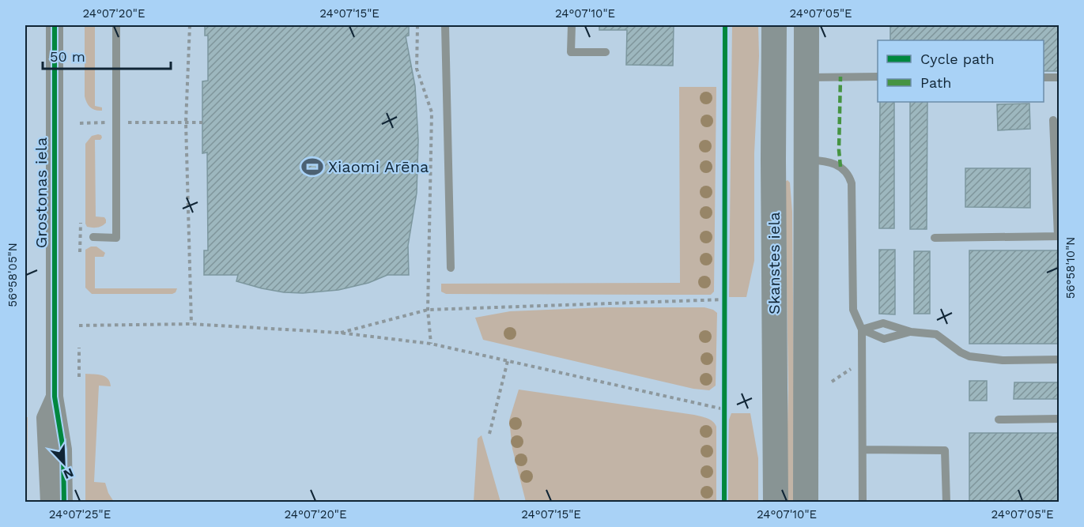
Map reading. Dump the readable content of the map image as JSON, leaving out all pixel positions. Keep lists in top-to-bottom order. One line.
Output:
{"streets":{"main road":["Skanstes iela"],"street":["Grostonas iela"]},"places":{"sports":["Xiaomi Arēna"]},"legend":["Cycle path","Path"],"scale_bar":"50 m","north":"bottom right","coordinates":["24°07'20\"E","24°07'15\"E","24°07'10\"E","24°07'05\"E","56°58'10\"N","56°58'05\"N","24°07'25\"E"]}
